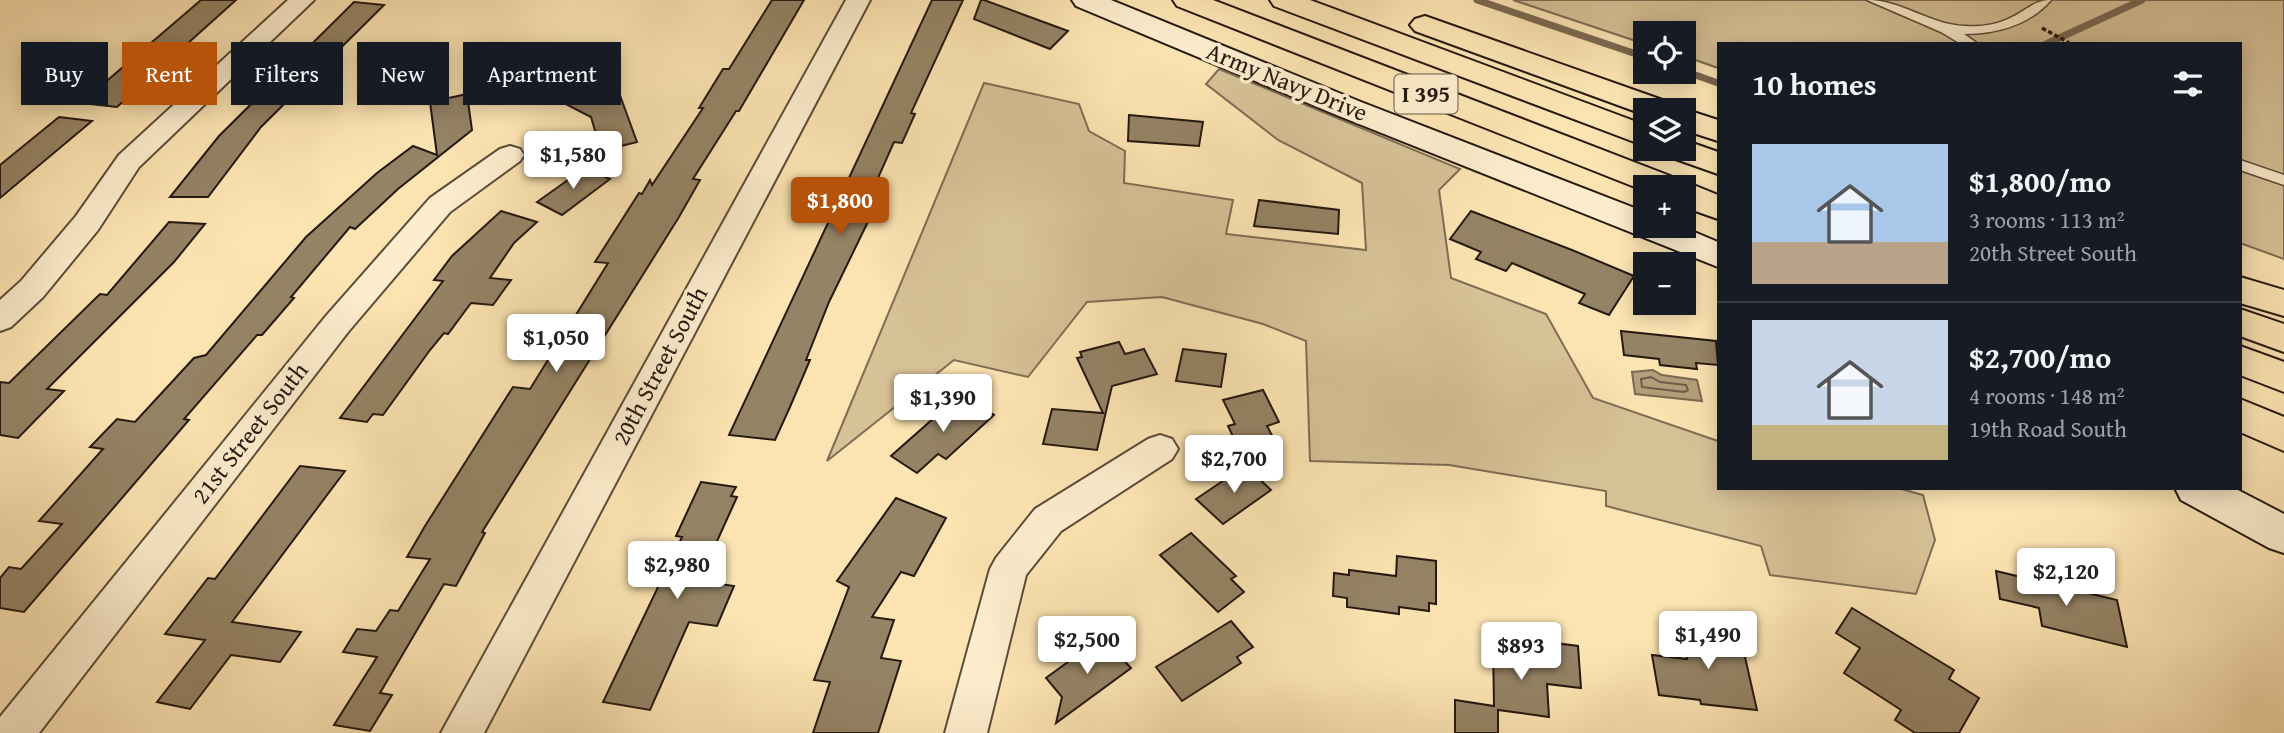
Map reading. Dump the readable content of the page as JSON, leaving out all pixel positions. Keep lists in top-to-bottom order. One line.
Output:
{"streets":{"highway":["I 395"],"street":["Army Navy Drive","20th Street South","21st Street South"]},"page":{"map_buttons":["+","−"],"chip":["Buy","Rent","Filters","New","Apartment"],"heading":"10 homes","list":[{"name":"$1,800/mo","note":"3 rooms · 113 m² · 20th Street South"},{"name":"$2,700/mo","note":"4 rooms · 148 m² · 19th Road South"}],"price":["$1,580","$1,800","$1,050","$1,390","$2,700","$2,980","$2,120","$1,490","$2,500","$893"]}}
